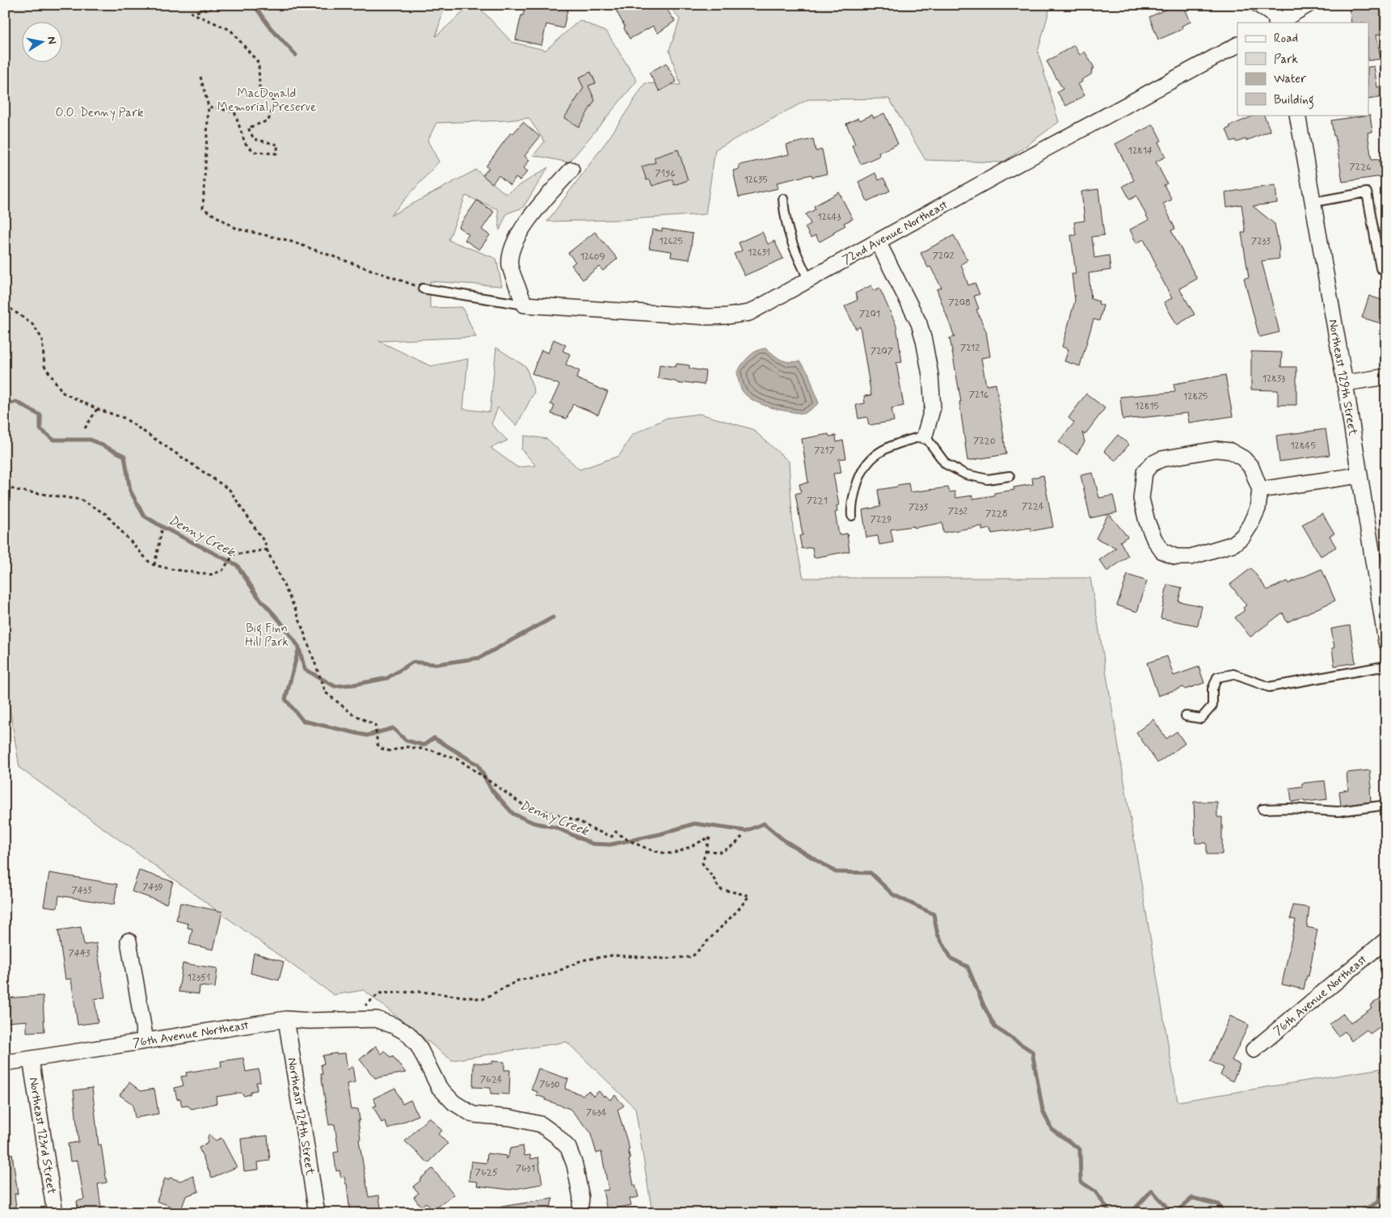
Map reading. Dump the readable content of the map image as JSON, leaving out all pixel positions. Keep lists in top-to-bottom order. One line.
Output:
{"streets":{"street":["72nd Avenue Northeast","Northeast 129th Street","76th Avenue Northeast","Northeast 124th Street","Northeast 123rd Street"]},"crossings":[["76th Avenue Northeast","Northeast 124th Street"],["76th Avenue Northeast","Northeast 123rd Street"]],"water":["Denny Creek"],"parks":["MacDonald Memorial Preserve","O.O. Denny Park","Big Finn Hill Park"],"house_numbers":["12814","7226","7156","12635","12643","12625","7233","12631","7202","12609","7208","7201","7212","7207","12833","7216","12825","12815","7220","12845","7217","7221","7224","7233","7232","7228","7229","7439","7433","7443","12351","7624","7630","7634","7631","7625"],"legend":["Road","Park","Water","Building"],"north":"right"}
